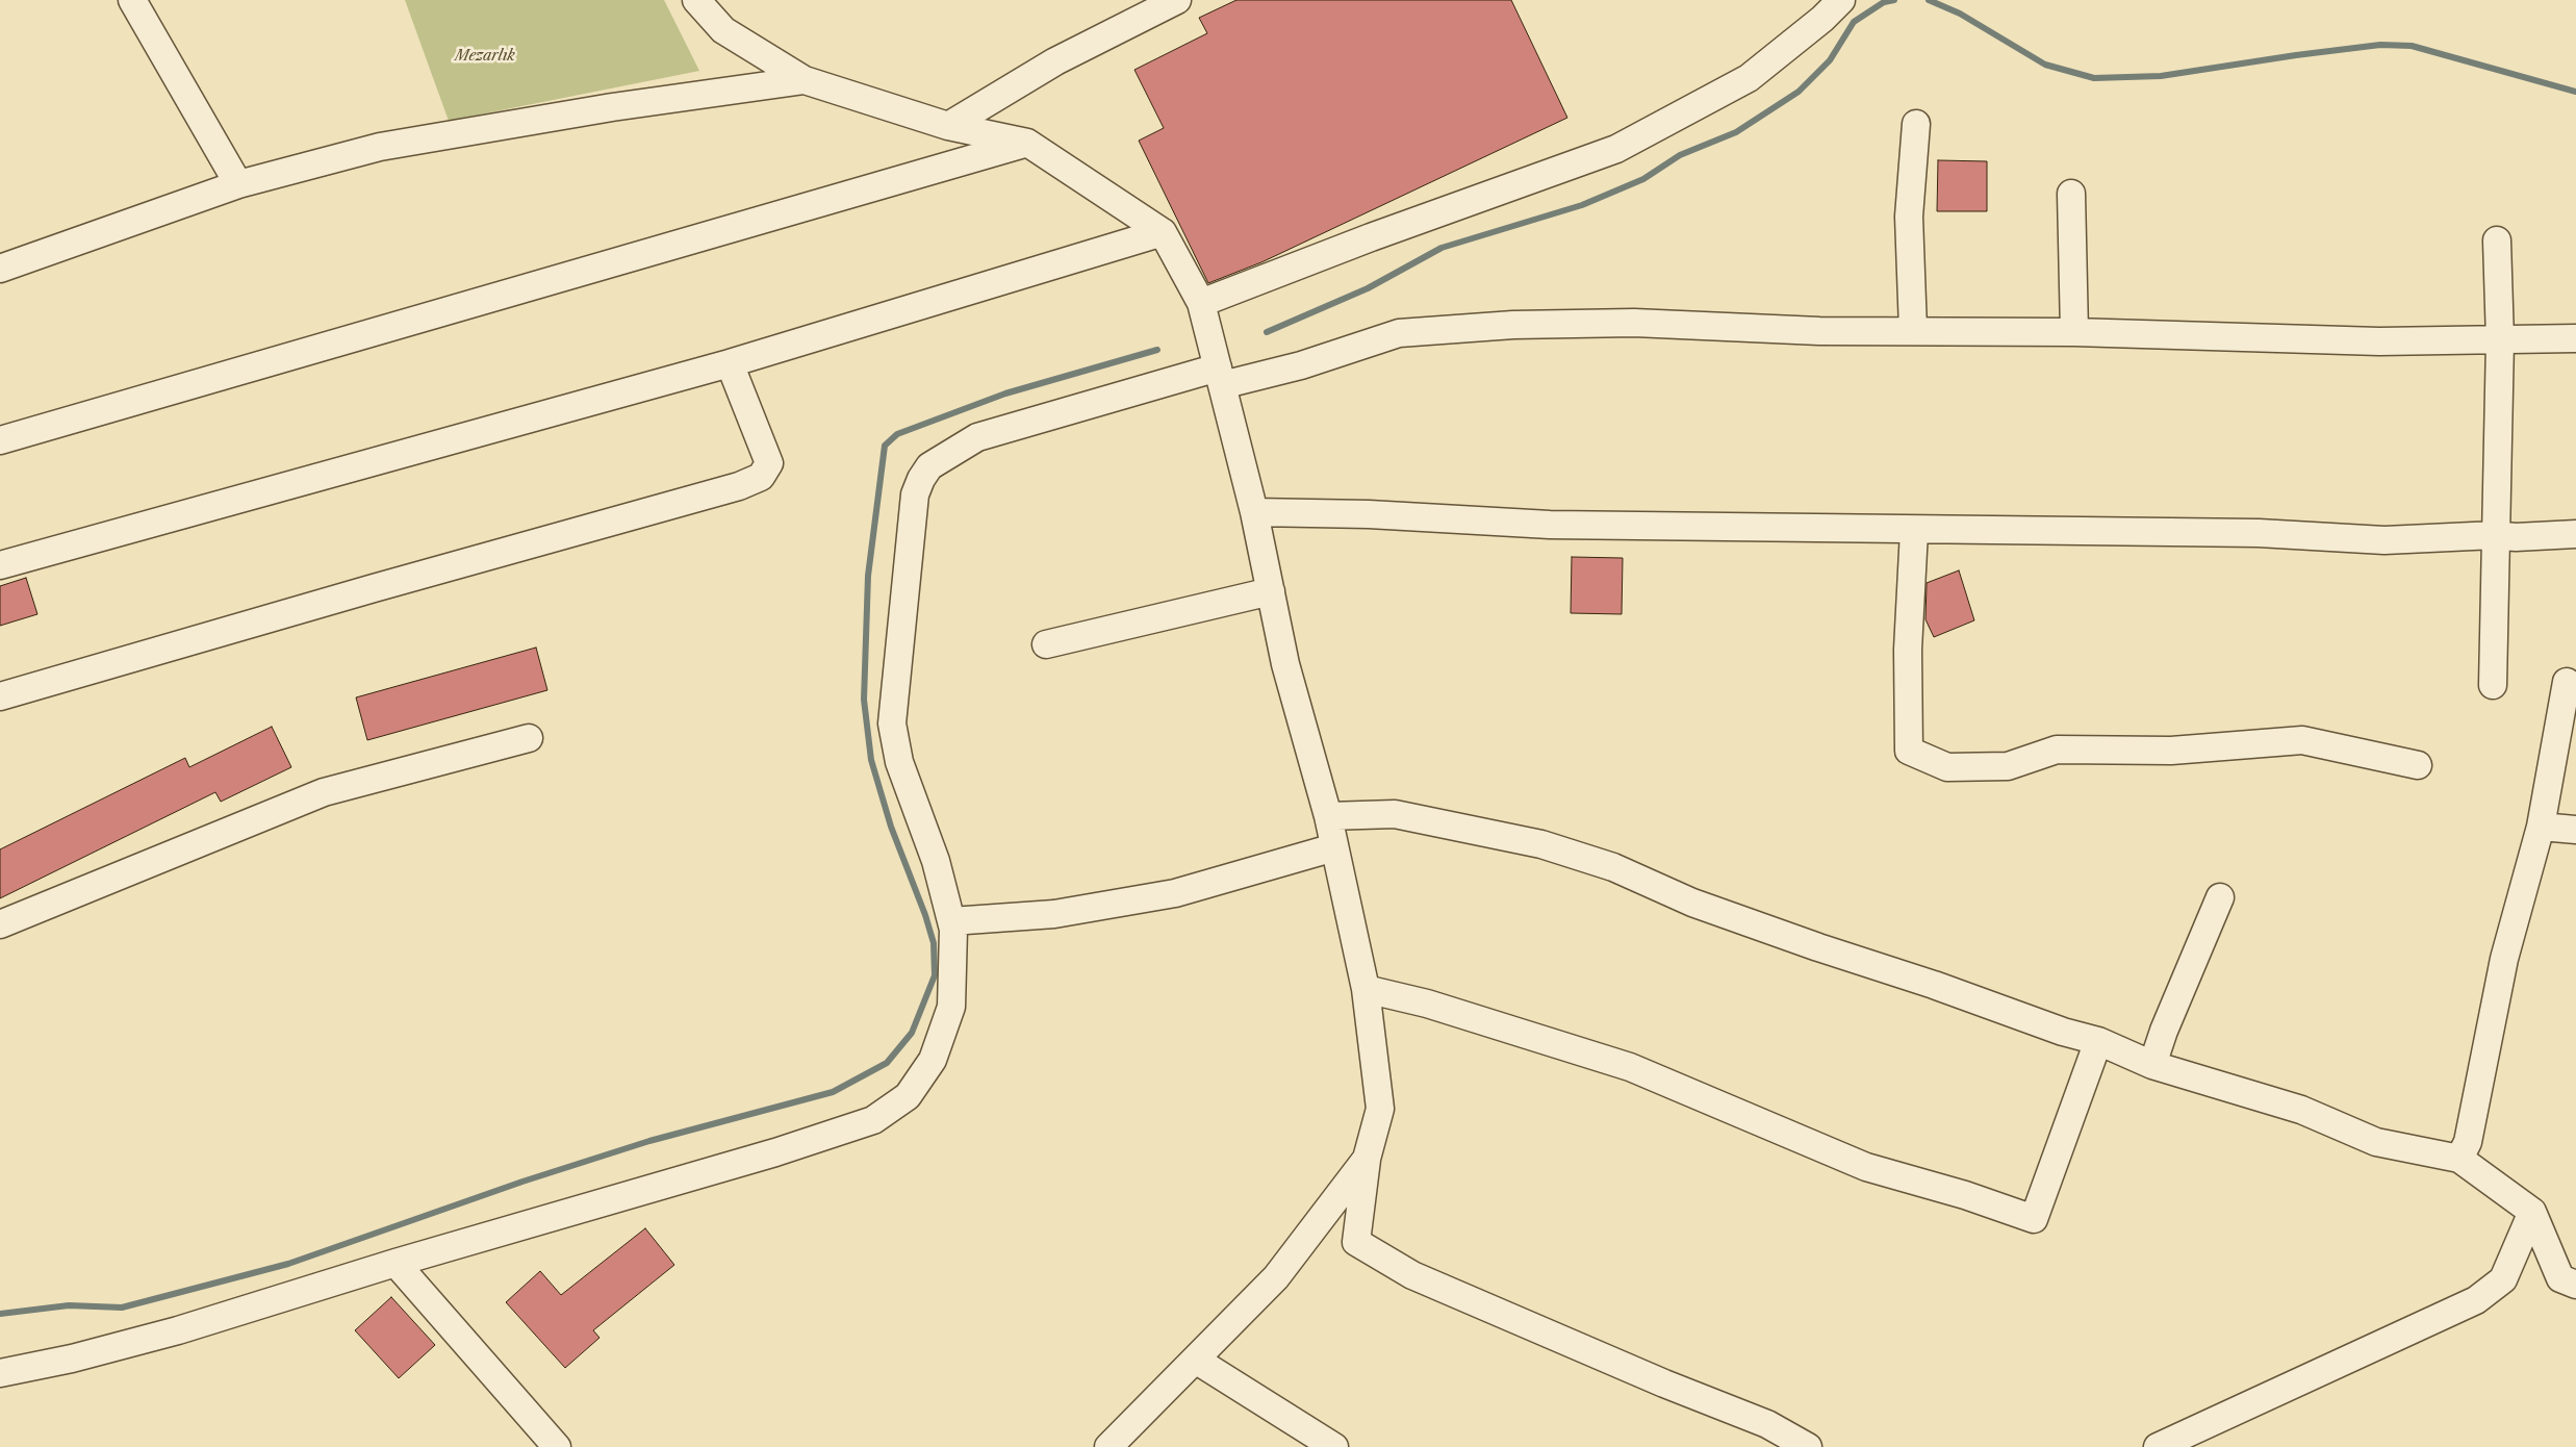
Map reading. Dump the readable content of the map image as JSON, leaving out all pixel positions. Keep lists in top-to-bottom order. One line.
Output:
{"parks":["Mezarlık"]}
